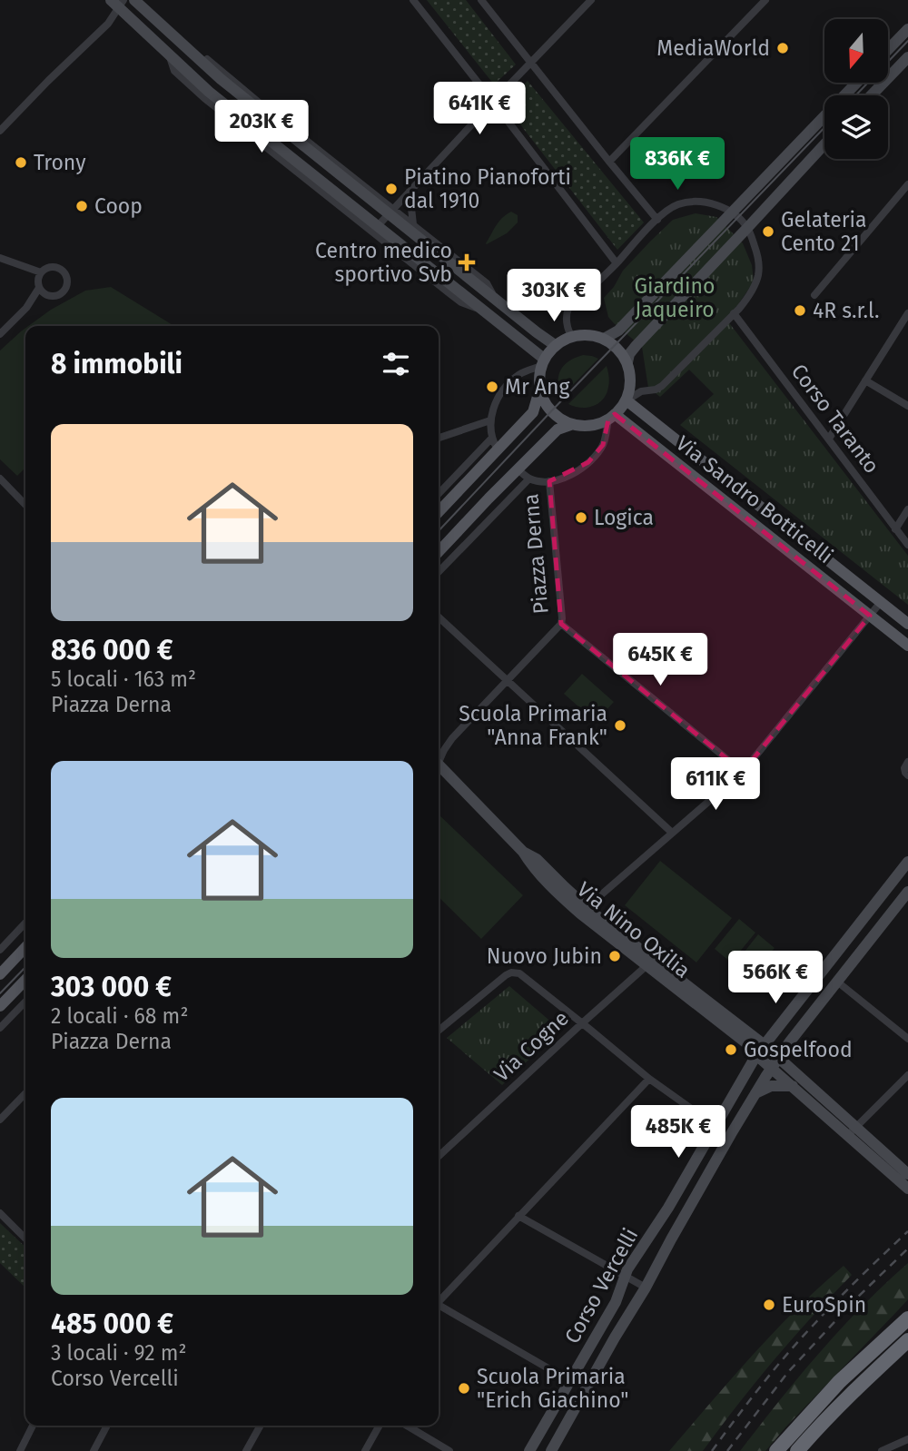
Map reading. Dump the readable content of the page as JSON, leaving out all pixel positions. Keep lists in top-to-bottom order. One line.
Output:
{"streets":{"main road":["Via Sandro Botticelli","Piazza Derna","Via Nino Oxilia","Corso Vercelli"],"street":["Corso Taranto","Via Cogne"]},"crossings":[["Corso Taranto","Piazza Derna"],["Via Sandro Botticelli","Piazza Derna"],["Via Nino Oxilia","Via Cogne"],["Via Nino Oxilia","Corso Vercelli"]],"parks":["Giardino Jaqueiro"],"places":{"other":["MediaWorld","Trony","Piatino Pianoforti dal 1910","Coop","Gelateria Cento 21","4R s.r.l.","Mr Ang","Logica","Scuola Primaria \"Anna Frank\"","Nuovo Jubin","Gospelfood","EuroSpin","Scuola Primaria \"Erich Giachino\""],"health":["Centro medico sportivo Svb"]},"north":"bottom","page":{"price":["641K €","203K €","836K €","303K €","645K €","611K €","566K €","485K €"],"heading":"8 immobili","list":[{"name":"836 000 €","note":"5 locali · 163 m² · Piazza Derna"},{"name":"303 000 €","note":"2 locali · 68 m² · Piazza Derna"},{"name":"485 000 €","note":"3 locali · 92 m² · Corso Vercelli"}]}}
